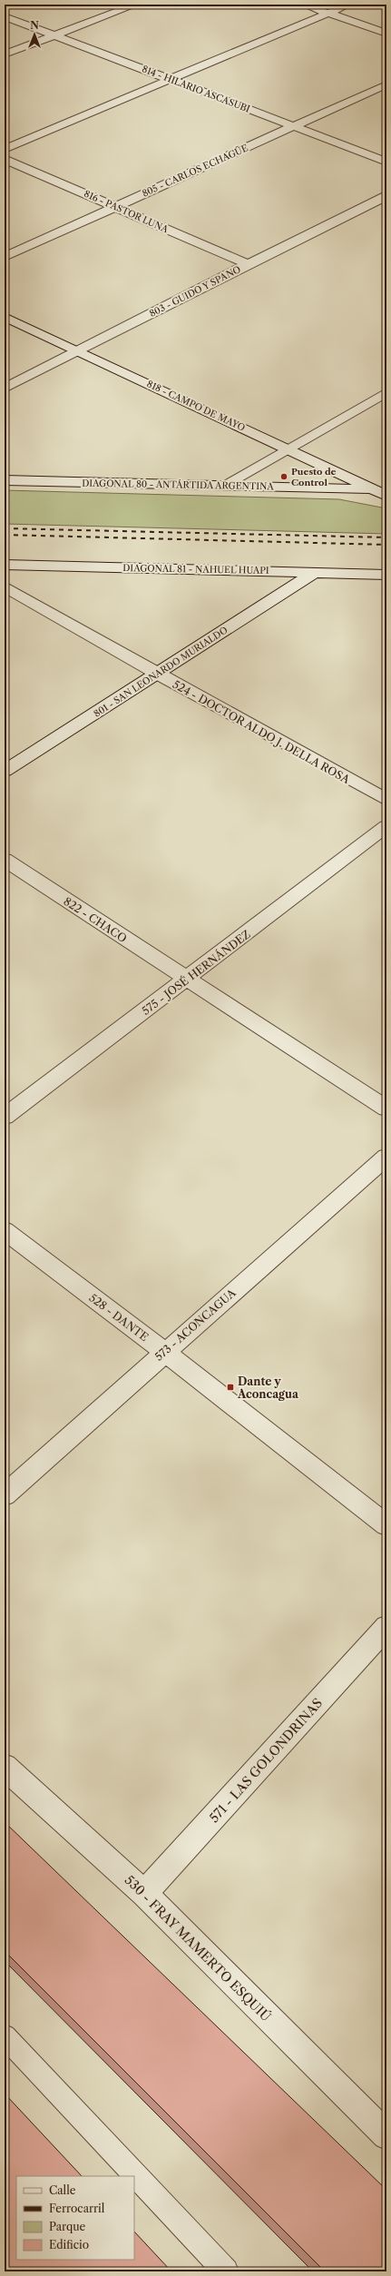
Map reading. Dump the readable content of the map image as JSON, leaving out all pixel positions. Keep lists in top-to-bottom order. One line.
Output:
{"streets":{"street":["814 - HILARIO ASCASUBI","805 - CARLOS ECHAGÜE","816 - PASTOR LUNA","803 - GUIDO Y SPANO","818 - CAMPO DE MAYO","DIAGONAL 80 - ANTÁRTIDA ARGENTINA","DIAGONAL 81 - NAHUEL HUAPI","801 - SAN LEONARDO MURIALDO","524 - DOCTOR ALDO J. DELLA ROSA","822 - CHACO","575 - JOSÉ HERNÁNDEZ","528 - DANTE","573 - ACONCAGUA","571 - LAS GOLONDRINAS","530 - FRAY MAMERTO ESQUIÚ"]},"crossings":[["814 - HILARIO ASCASUBI","805 - CARLOS ECHAGÜE"],["805 - CARLOS ECHAGÜE","816 - PASTOR LUNA"],["816 - PASTOR LUNA","803 - GUIDO Y SPANO"],["803 - GUIDO Y SPANO","818 - CAMPO DE MAYO"],["818 - CAMPO DE MAYO","DIAGONAL 80 - ANTÁRTIDA ARGENTINA"],["DIAGONAL 81 - NAHUEL HUAPI","801 - SAN LEONARDO MURIALDO"],["801 - SAN LEONARDO MURIALDO","524 - DOCTOR ALDO J. DELLA ROSA"],["822 - CHACO","575 - JOSÉ HERNÁNDEZ"],["528 - DANTE","573 - ACONCAGUA"],["571 - LAS GOLONDRINAS","530 - FRAY MAMERTO ESQUIÚ"]],"places":{"other":["Puesto de Control"],"transit":["Dante y Aconcagua"]},"legend":["Calle","Ferrocarril","Parque","Edificio"],"north":"top"}
